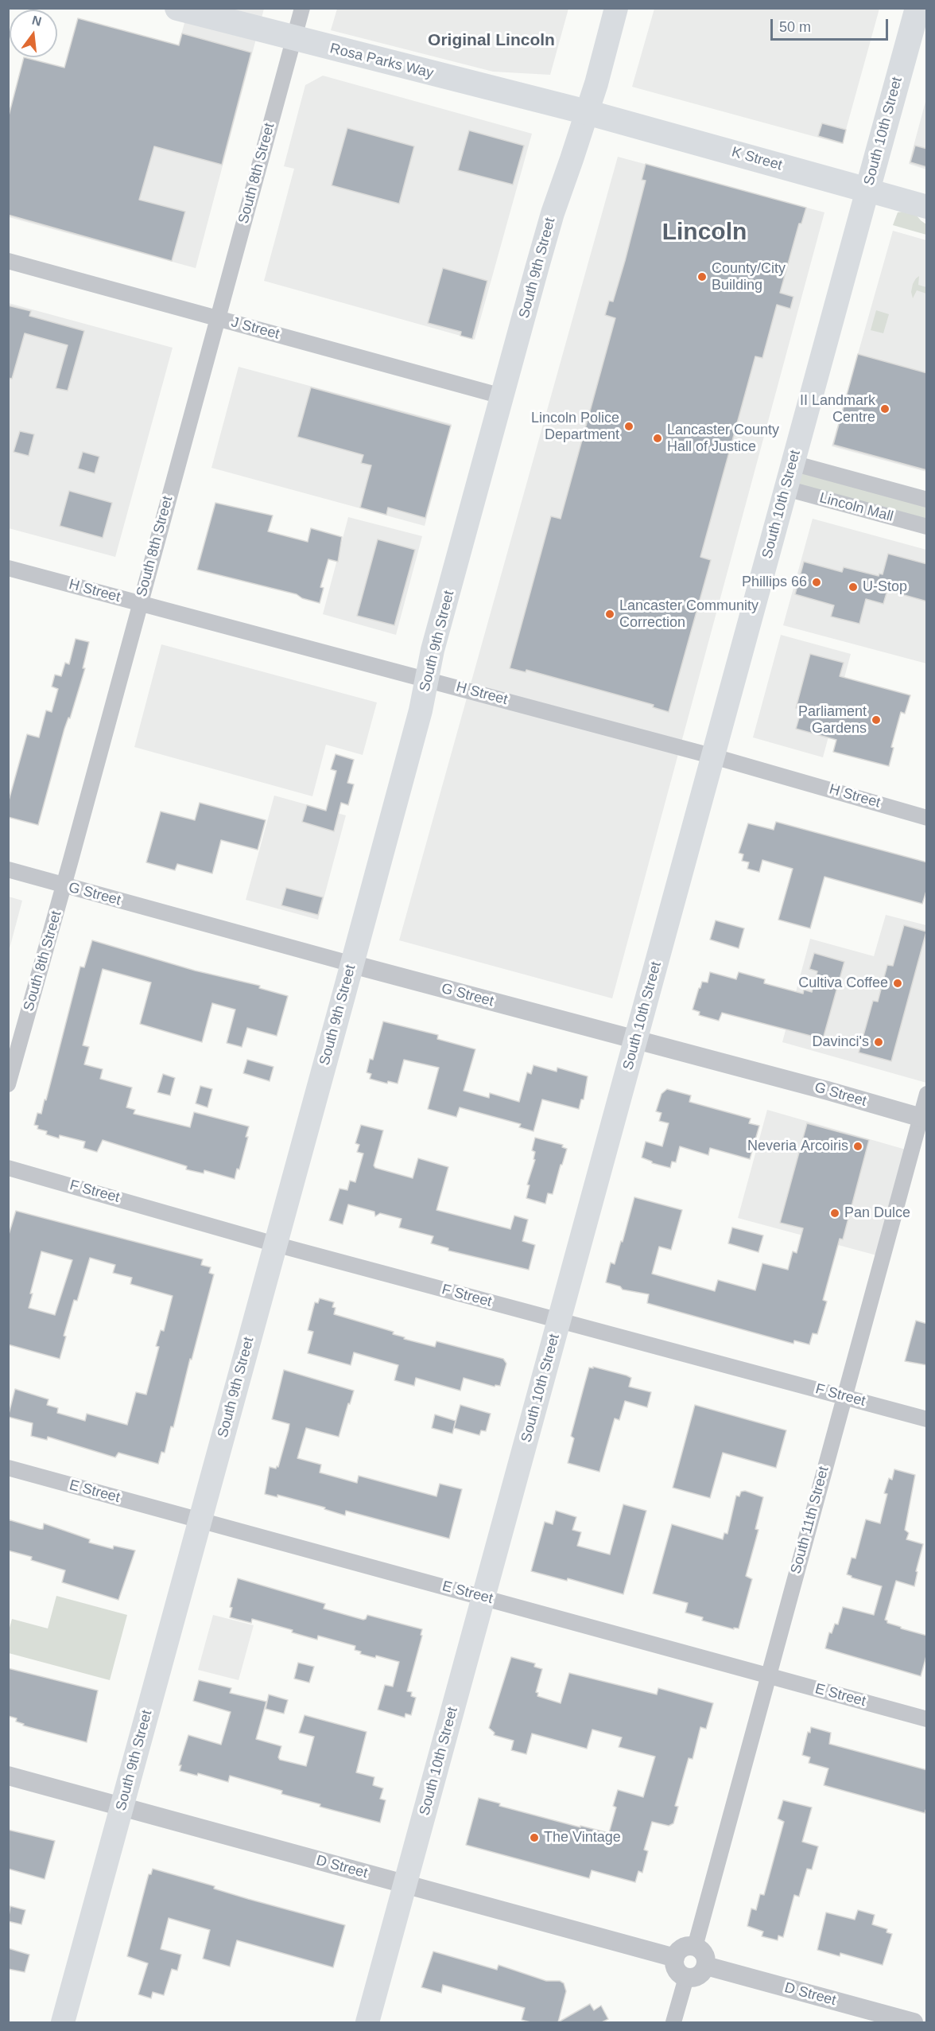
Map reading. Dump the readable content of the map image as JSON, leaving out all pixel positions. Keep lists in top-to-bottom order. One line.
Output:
{"streets":{"highway":["Rosa Parks Way","South 10th Street","K Street"],"main road":["South 9th Street"],"street":["South 8th Street","J Street","Lincoln Mall","H Street","G Street","F Street","E Street","South 11th Street","D Street"]},"crossings":[["Rosa Parks Way","K Street"],["Rosa Parks Way","South 9th Street"],["South 10th Street","K Street"],["South 10th Street","Lincoln Mall"],["South 10th Street","H Street"],["South 10th Street","G Street"],["South 10th Street","F Street"],["South 10th Street","E Street"],["South 10th Street","D Street"],["K Street","South 9th Street"],["South 8th Street","J Street"],["South 8th Street","H Street"],["South 8th Street","G Street"],["South 9th Street","J Street"],["South 9th Street","H Street"],["South 9th Street","G Street"],["South 9th Street","F Street"],["South 9th Street","E Street"],["South 9th Street","D Street"],["G Street","South 11th Street"],["F Street","South 11th Street"],["E Street","South 11th Street"],["South 11th Street","D Street"]],"districts":["Original Lincoln","Lincoln"],"places":["County/City Building","II Landmark Centre","Lincoln Police Department","Lancaster County Hall of Justice","Phillips 66","U-Stop","Lancaster Community Correction","Parliament Gardens","Cultiva Coffee","Davinci's","Neveria Arcoiris","Pan Dulce","The Vintage"],"scale_bar":"50 m","north":"top"}
